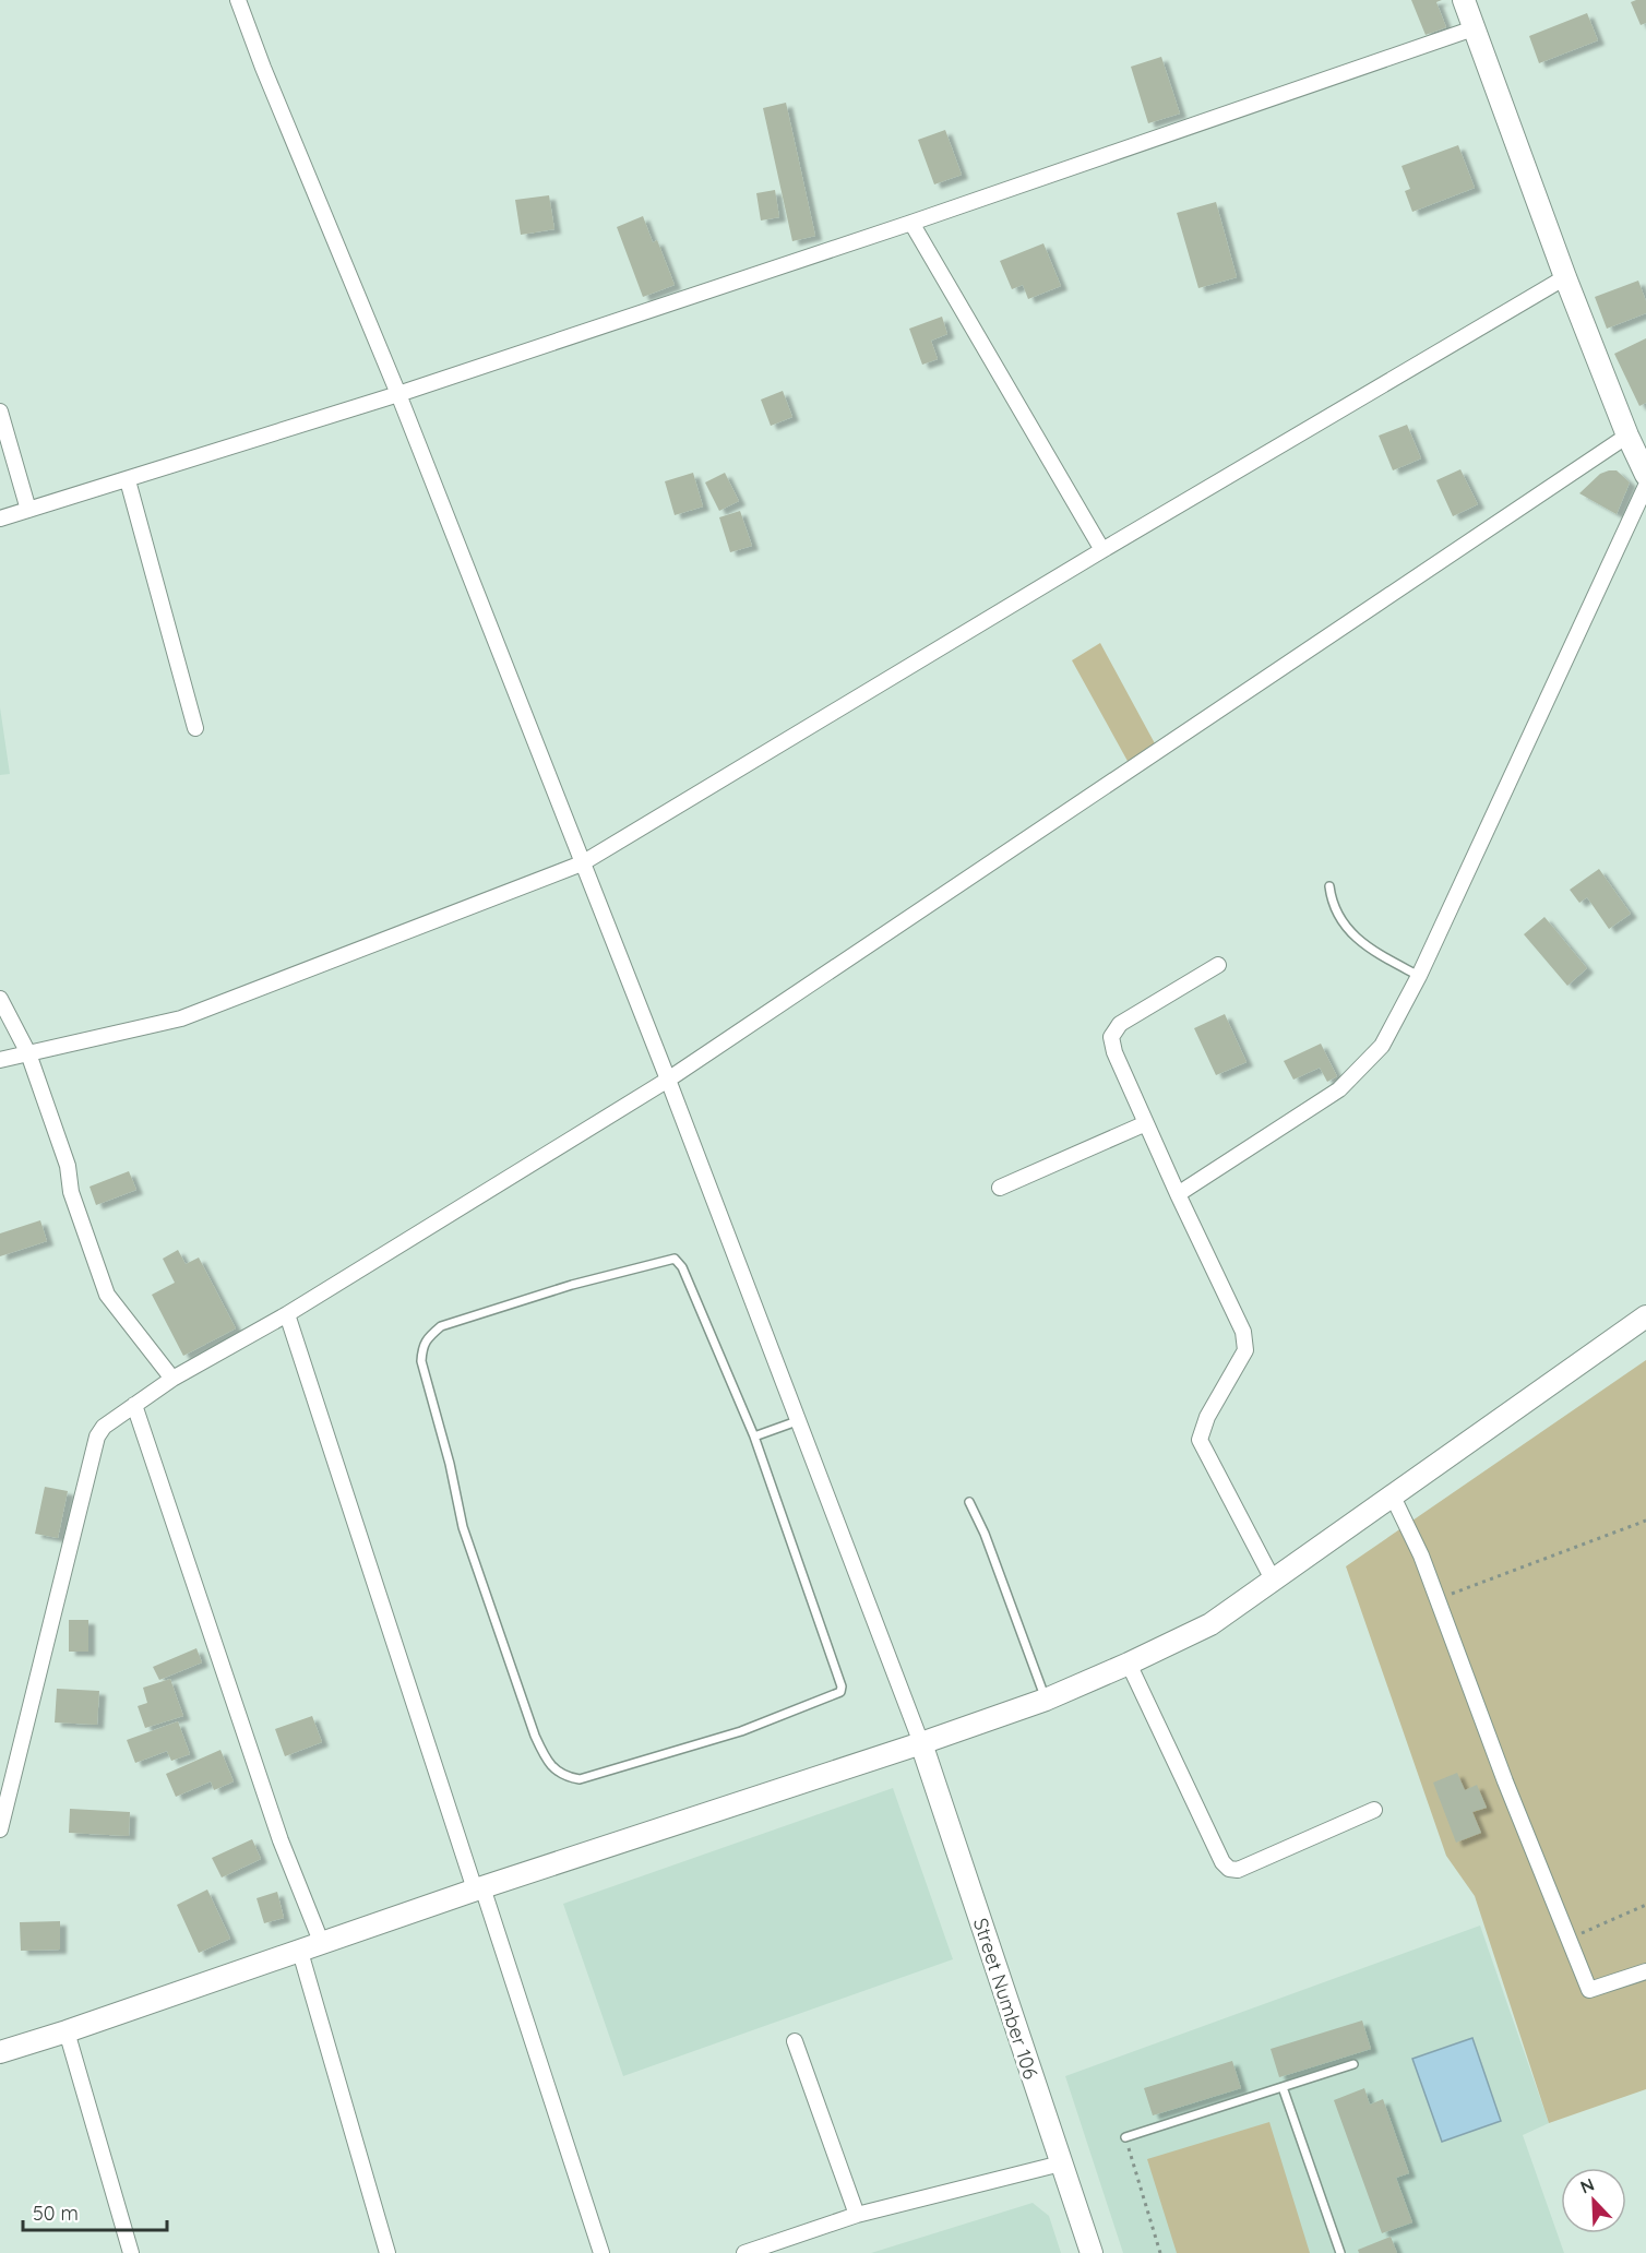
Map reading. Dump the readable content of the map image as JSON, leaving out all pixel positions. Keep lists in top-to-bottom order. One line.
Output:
{"streets":{"street":["Street Number 106"]},"scale_bar":"50 m","north":"top left"}
